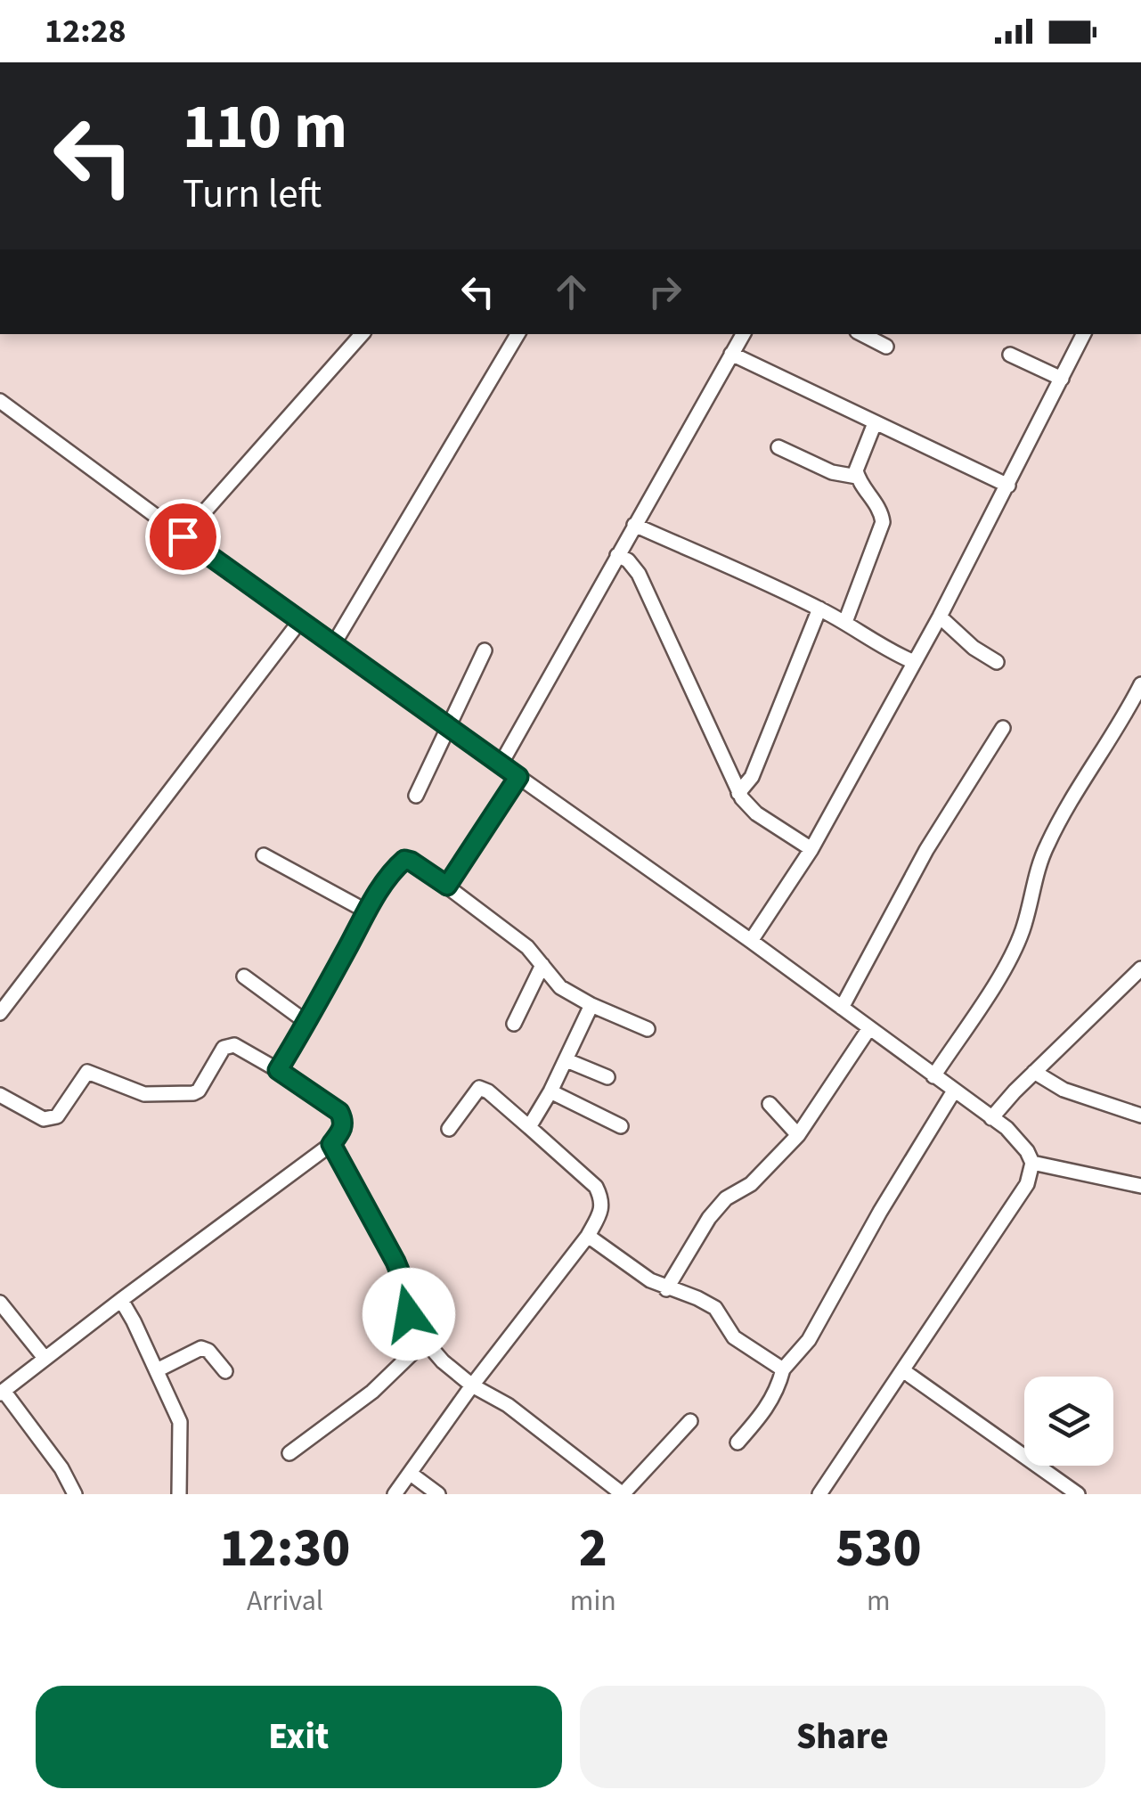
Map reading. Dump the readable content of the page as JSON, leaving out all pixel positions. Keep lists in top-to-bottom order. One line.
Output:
{"page":{"status":"12:28","turn":["110 m","Turn left"],"eta":["12:30","Arrival","2","min","530","m"],"buttons":["Exit","Share"]}}
